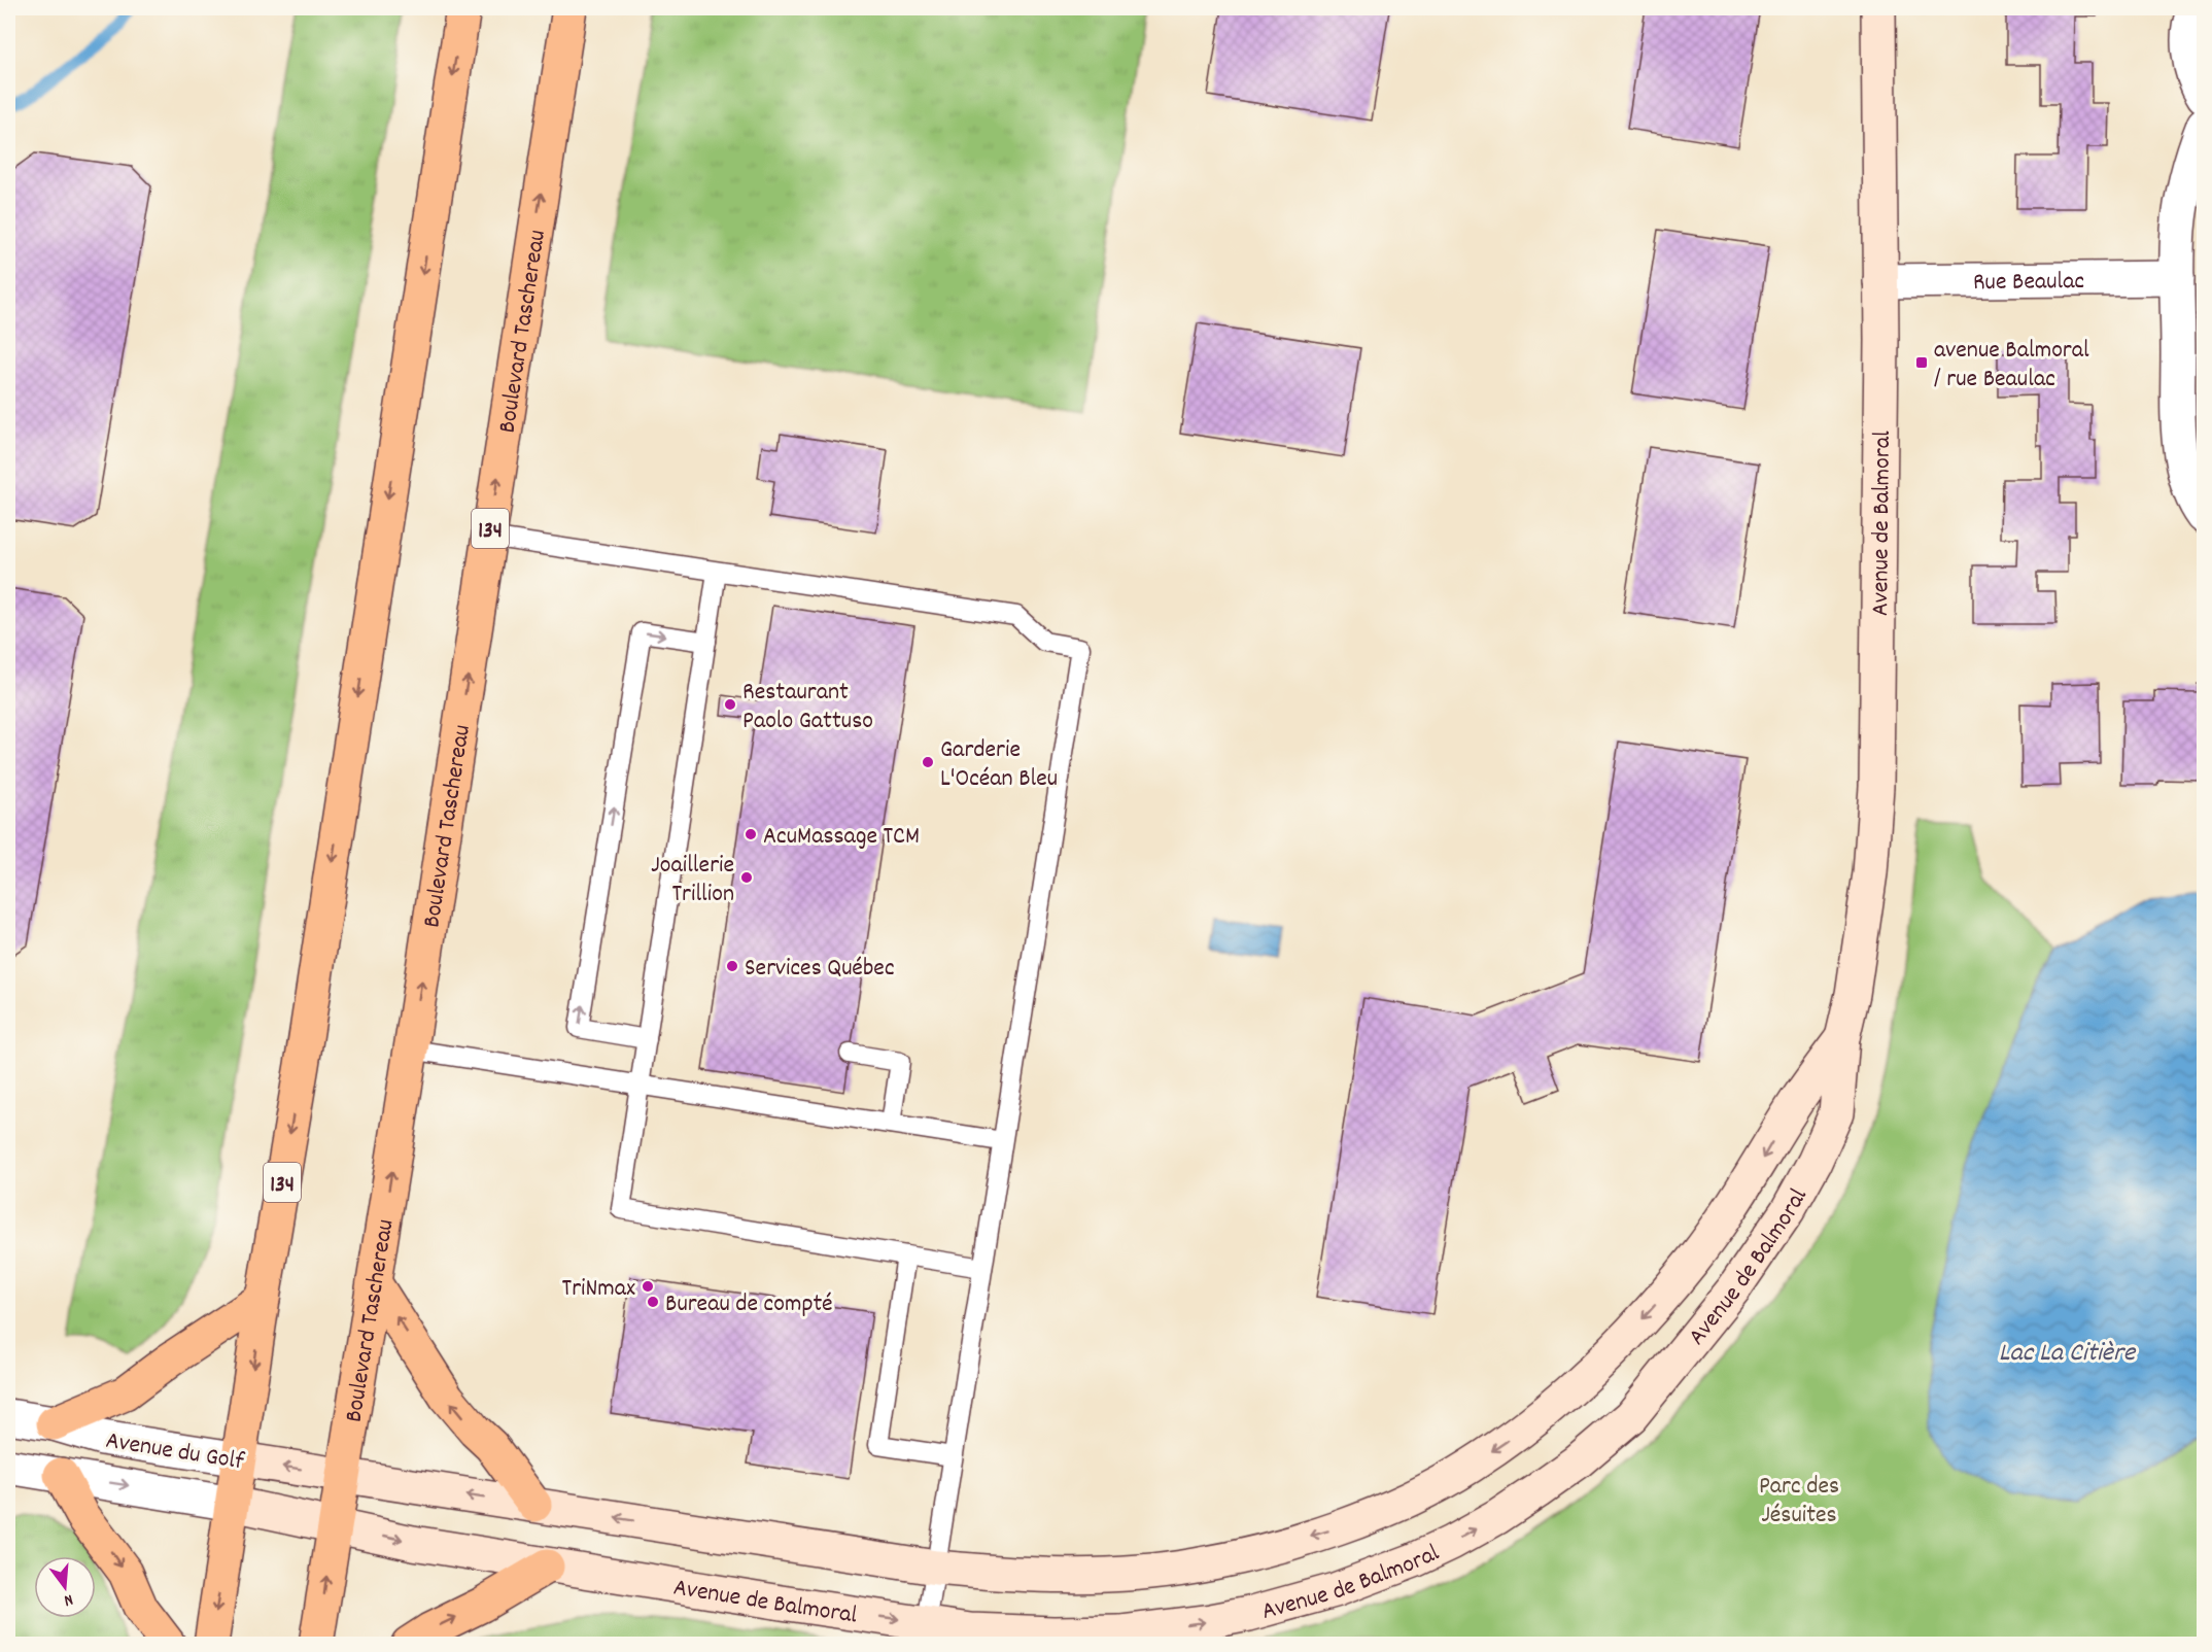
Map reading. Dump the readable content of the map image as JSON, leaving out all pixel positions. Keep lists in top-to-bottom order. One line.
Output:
{"streets":{"main road":["Boulevard Taschereau","134"],"street":["Rue Beaulac","Avenue de Balmoral","Avenue du Golf"]},"crossings":[["Rue Beaulac","Avenue de Balmoral"],["Boulevard Taschereau","Avenue de Balmoral"],["Boulevard Taschereau","Avenue du Golf"],["Avenue de Balmoral","Avenue du Golf"],["134","Avenue du Golf"]],"water":["Lac La Citière"],"parks":["Parc des Jésuites"],"places":{"transit":["avenue Balmoral / rue Beaulac"],"other":["Restaurant Paolo Gattuso","Garderie L'Océan Bleu","AcuMassage TCM","Joaillerie Trillion","Services Québec","TriNmax","Bureau de compté"]},"north":"bottom"}
